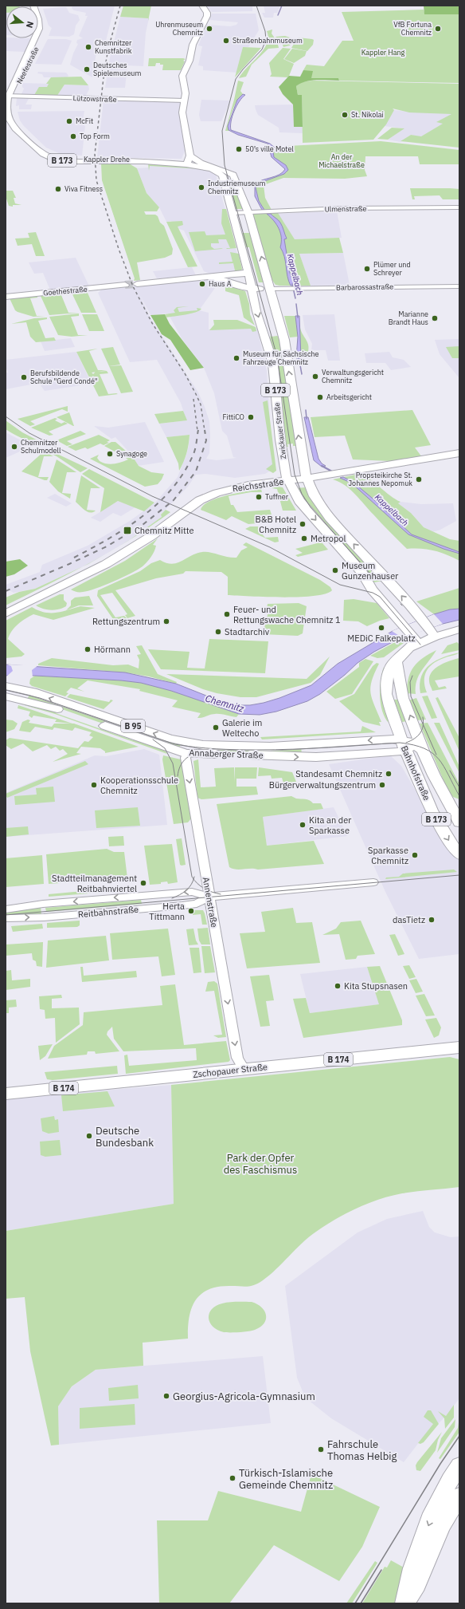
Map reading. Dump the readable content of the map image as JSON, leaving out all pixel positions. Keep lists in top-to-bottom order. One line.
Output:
{"streets":{"main road":["Neefestraße","Kappler Drehe","B 173","Goethestraße","Zwickauer Straße","Reichsstraße","B 95","Annaberger Straße","Bahnhofstraße","B 174","Zschopauer Straße"],"street":["Lützowstraße","Ulmenstraße","Barbarossastraße","Annenstraße","Reitbahnstraße"]},"crossings":[["Neefestraße","Lützowstraße"],["Neefestraße","Kappler Drehe"],["Kappler Drehe","Zwickauer Straße"],["Ulmenstraße","Zwickauer Straße"],["Barbarossastraße","Zwickauer Straße"],["Zwickauer Straße","Reichsstraße"],["Zwickauer Straße","Bahnhofstraße"],["Annaberger Straße","Bahnhofstraße"],["Annaberger Straße","Annenstraße"],["Annenstraße","Reitbahnstraße"],["Annenstraße","Zschopauer Straße"]],"one_way":["Annenstraße"],"water":["Kappelbach","Chemnitz"],"parks":["Kappler Hang","An der Michaelstraße","Park der Opfer des Faschismus"],"places":{"other":["Uhrenmuseum Chemnitz","VfB Fortuna Chemnitz","Straßenbahnmuseum","Chemnitzer Kunstfabrik","Deutsches Spielemuseum","St. Nikolai","McFit","Top Form","50’s ville Motel","Industriemuseum Chemnitz","Viva Fitness","Plümer und Schreyer","Haus A","Marianne Brandt Haus","Museum für Sächsische Fahrzeuge Chemnitz","Verwaltungsgericht Chemnitz","Berufsbildende Schule \"Gerd Condé\"","Arbeitsgericht","FittiCO","Chemnitzer Schulmodell","Synagoge","Propsteikirche St. Johannes Nepomuk","Tuffner","B&B Hotel Chemnitz","Metropol","Museum Gunzenhauser","Feuer- und Rettungswache Chemnitz 1","Rettungszentrum","MEDiC Falkeplatz","Stadtarchiv","Hörmann","Galerie im Weltecho","Standesamt Chemnitz","Kooperationsschule Chemnitz","Bürgerverwaltungszentrum","Kita an der Sparkasse","Sparkasse Chemnitz","Stadtteilmanagement Reitbahnviertel","Herta Tittmann","dasTietz","Kita Stupsnasen","Deutsche Bundesbank","Georgius-Agricola-Gymnasium","Fahrschule Thomas Helbig","Türkisch-Islamische Gemeinde Chemnitz"],"transit":["Chemnitz Mitte"]},"north":"right"}
